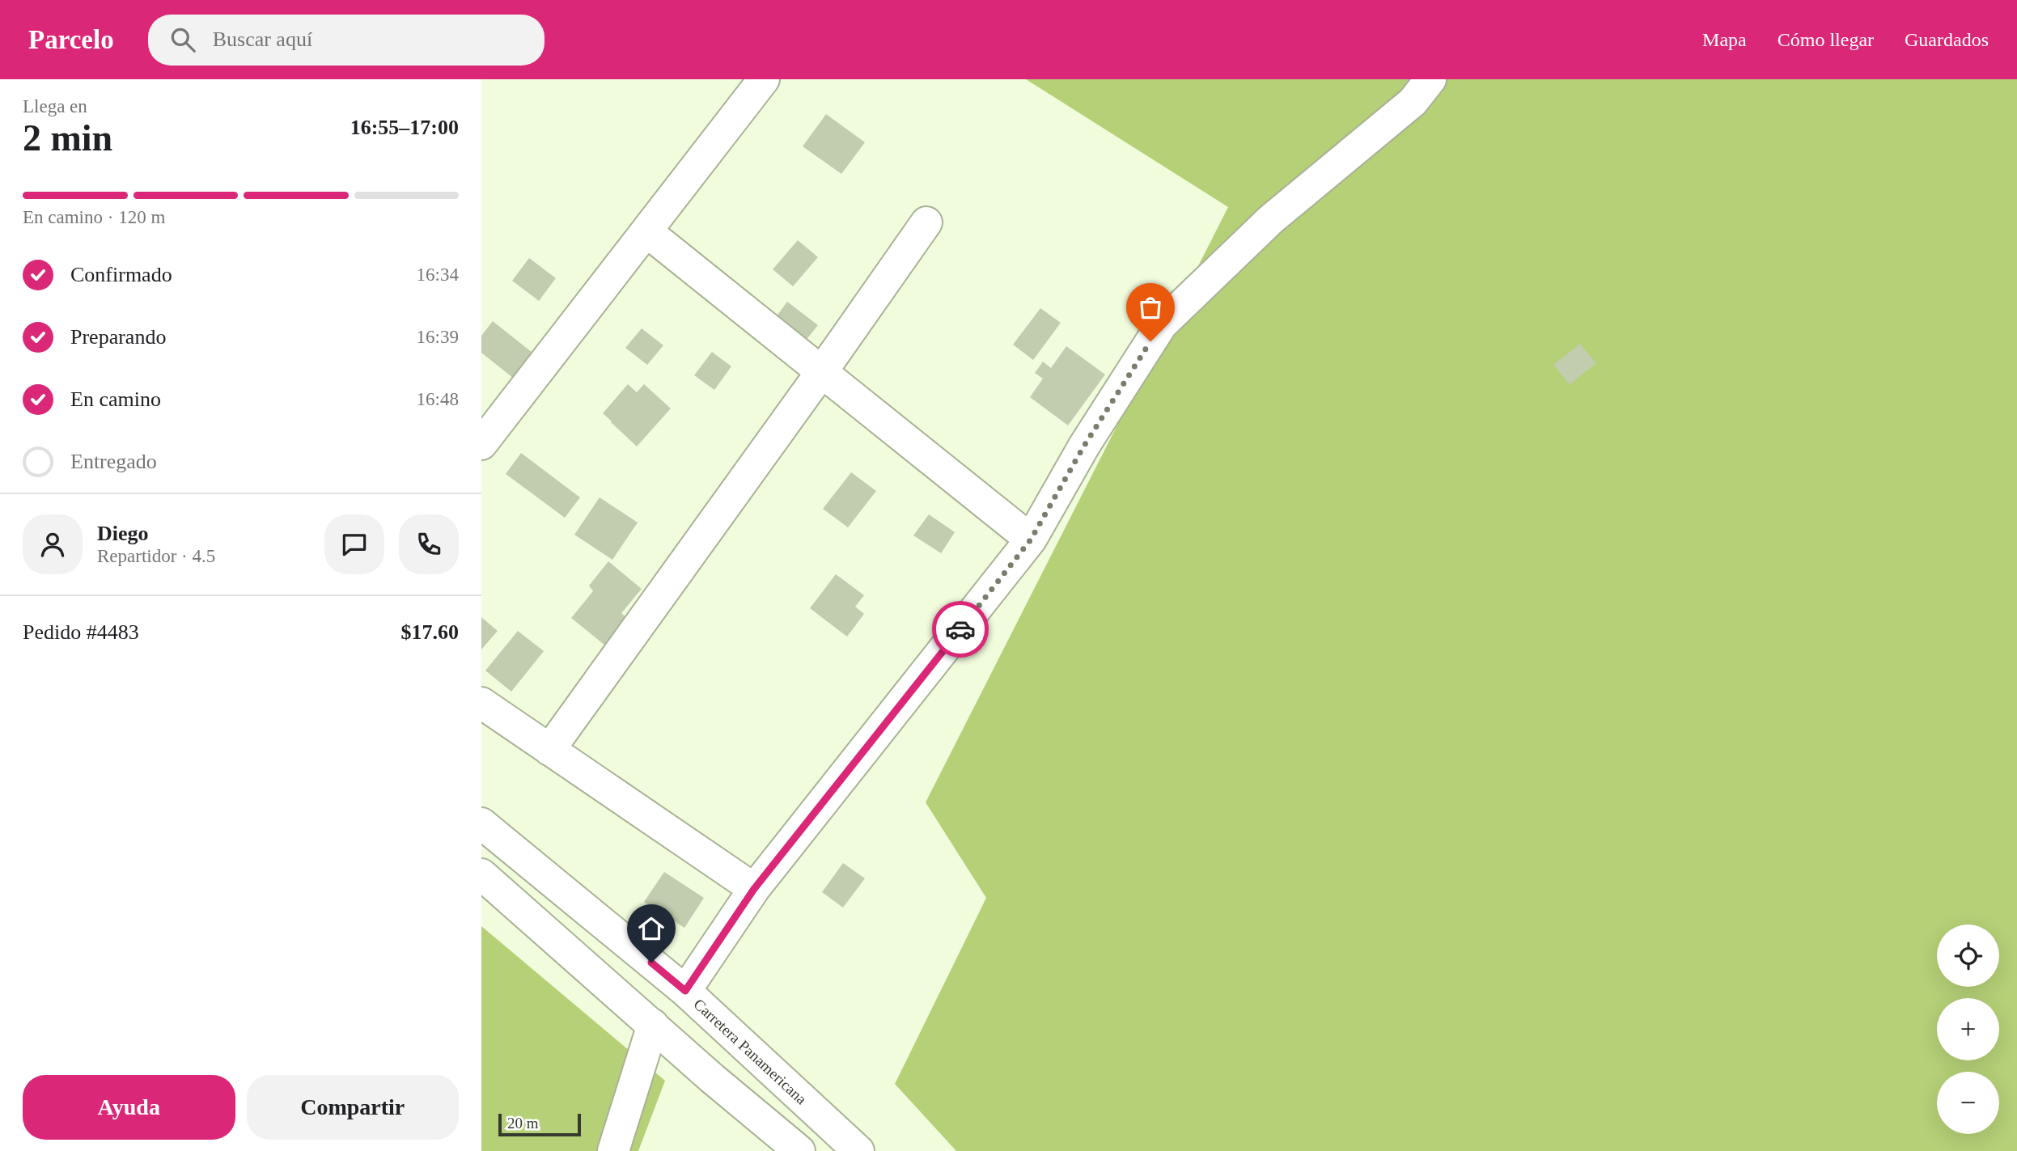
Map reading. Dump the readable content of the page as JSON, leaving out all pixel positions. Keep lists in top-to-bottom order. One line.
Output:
{"streets":{"main road":["Carretera Panamericana"]},"scale_bar":"20 m","page":{"header":"Parcelo","search":"Buscar aquí","nav":["Mapa","Cómo llegar","Guardados"],"heading":["2 min","Llega en","16:55–17:00"],"panel":["Diego","Repartidor · 4.5","Pedido #4483","$17.60"],"bar":"En camino · 120 m","list":[["Confirmado","16:34"],["Preparando","16:39"],["En camino","16:48"],"Entregado"],"map_buttons":["+","−"],"buttons":["Ayuda","Compartir"],"scale":"20 m"}}
